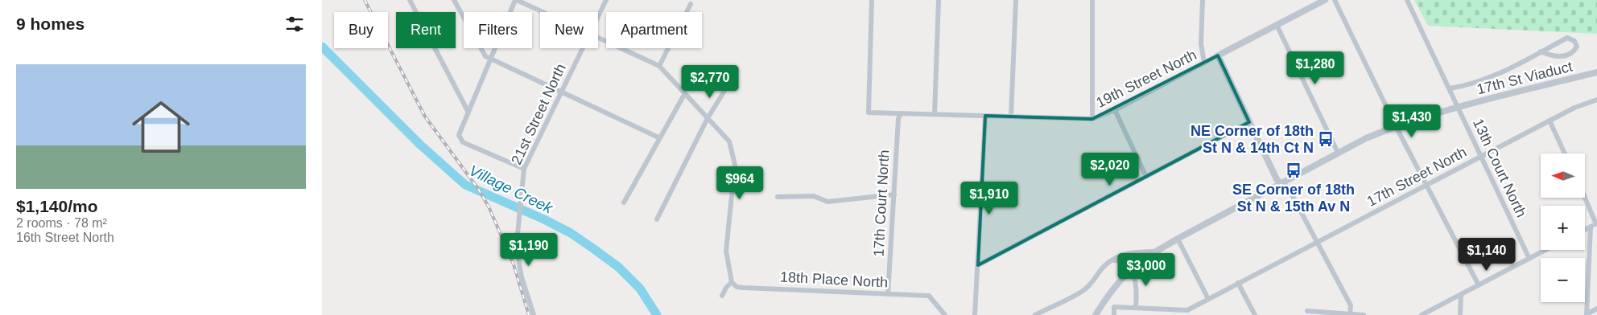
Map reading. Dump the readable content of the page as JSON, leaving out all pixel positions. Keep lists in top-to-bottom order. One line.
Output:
{"streets":{"street":["17th St Viaduct","19th Street North","21st Street North","13th Court North","17th Street North","17th Court North","18th Place North"]},"crossings":[["17th St Viaduct","13th Court North"],["19th Street North","17th Court North"],["13th Court North","17th Street North"],["17th Court North","18th Place North"]],"water":["Village Creek"],"places":{"bus stop":["NE Corner of 18th St N & 14th Ct N","SE Corner of 18th St N & 15th Av N"]},"north":"left","page":{"heading":"9 homes","chip":["Buy","Rent","Filters","New","Apartment"],"list":[{"name":"$1,140/mo","note":"2 rooms · 78 m² · 16th Street North"}],"price":["$1,280","$2,770","$1,430","$2,020","$964","$1,910","$1,190","$1,140","$3,000"],"map_buttons":["+","−"]}}
